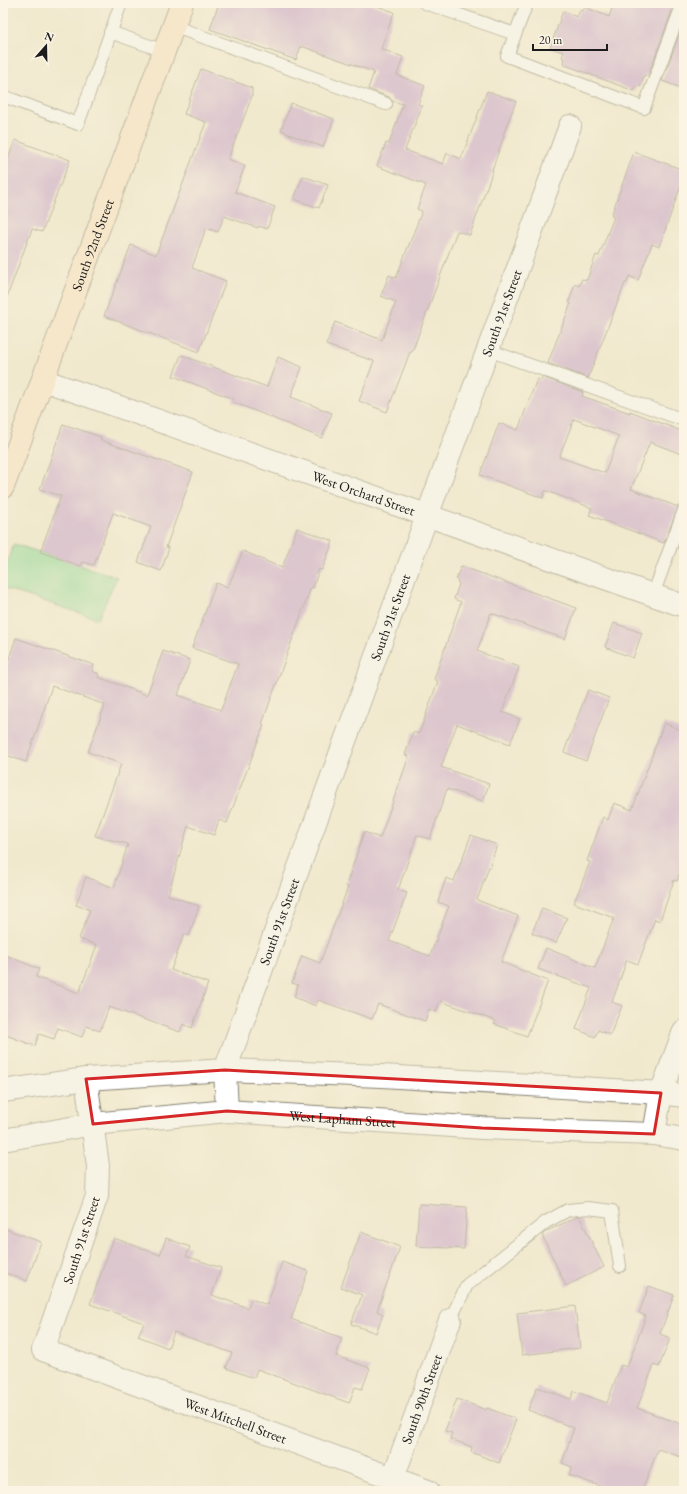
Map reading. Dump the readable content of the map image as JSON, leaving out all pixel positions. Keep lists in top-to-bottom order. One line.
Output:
{"streets":{"street":["South 92nd Street","South 91st Street","West Orchard Street","West Lapham Street","South 90th Street","West Mitchell Street"]},"crossings":[["South 92nd Street","West Orchard Street"],["South 91st Street","West Orchard Street"],["South 91st Street","West Lapham Street"],["South 91st Street","West Mitchell Street"],["South 90th Street","West Mitchell Street"]],"scale_bar":"20 m","north":"top"}
